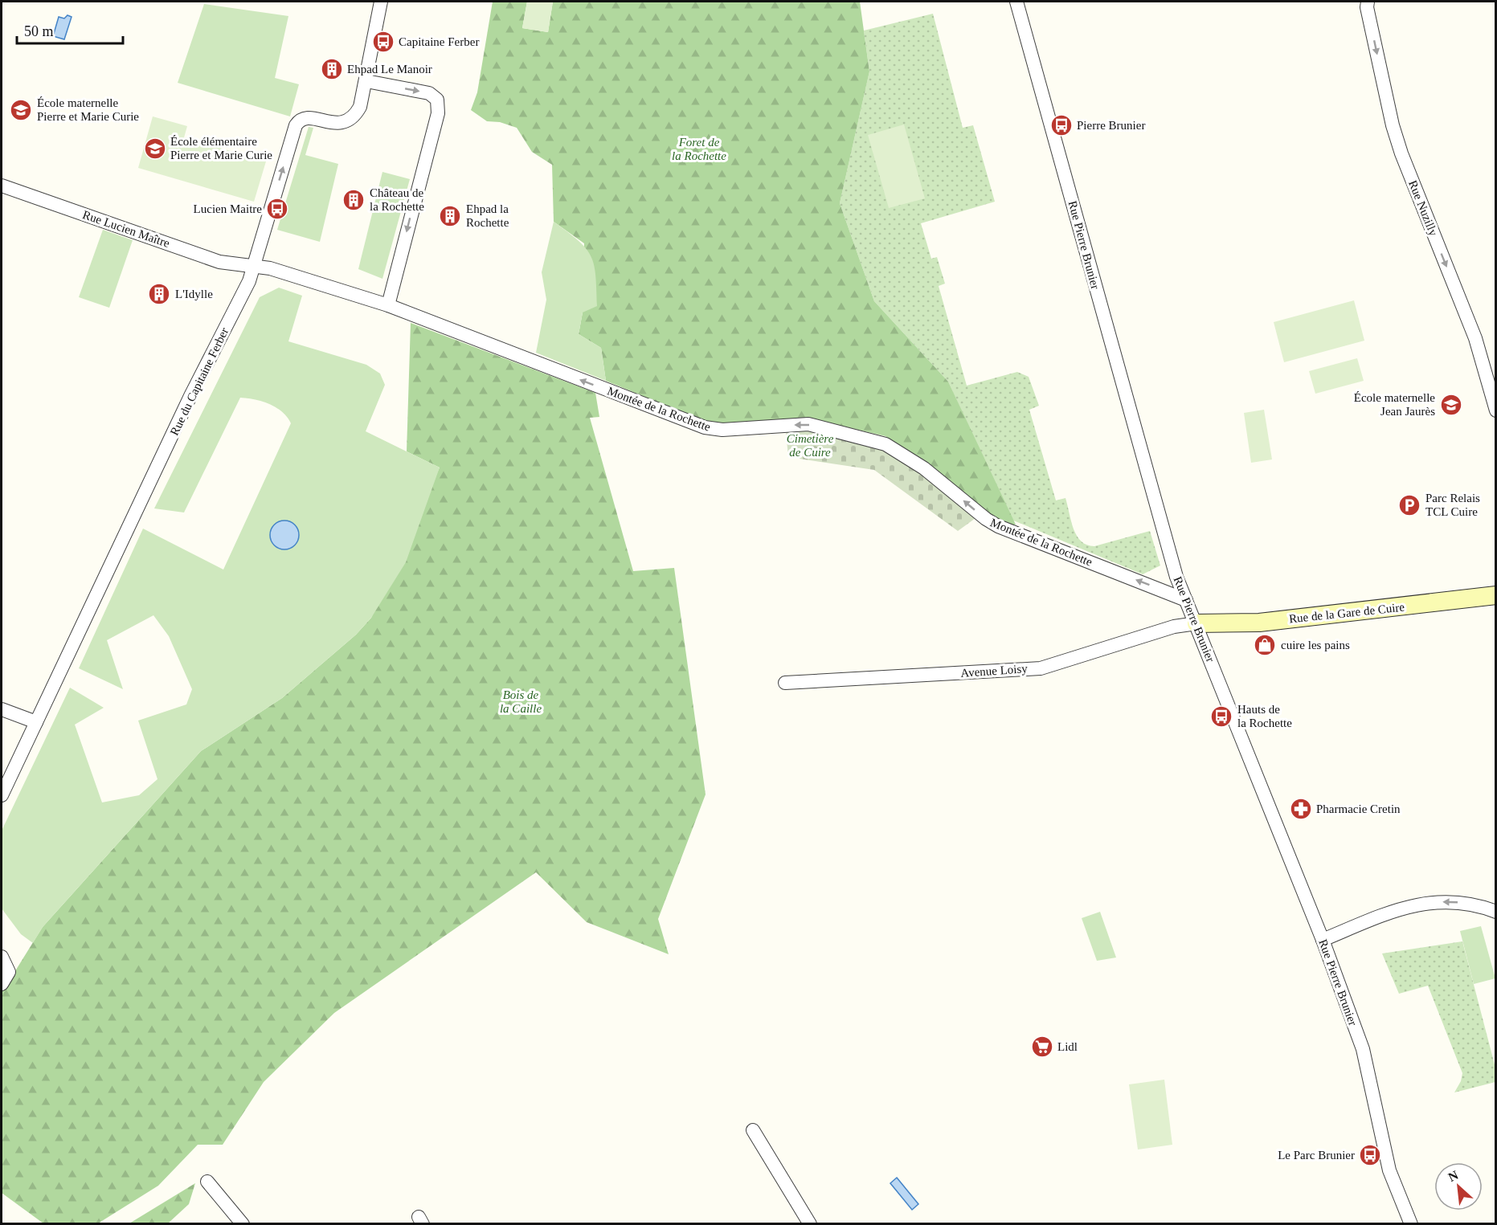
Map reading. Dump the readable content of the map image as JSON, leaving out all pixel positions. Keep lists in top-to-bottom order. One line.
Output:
{"streets":{"street":["Rue Nuzilly","Rue Lucien Maître","Rue Pierre Brunier","Rue du Capitaine Ferber","Montée de la Rochette","Rue de la Gare de Cuire","Avenue Loisy"]},"crossings":[["Rue Lucien Maître","Rue du Capitaine Ferber"],["Rue Lucien Maître","Montée de la Rochette"],["Rue Pierre Brunier","Montée de la Rochette"],["Rue Pierre Brunier","Rue de la Gare de Cuire"],["Rue Pierre Brunier","Avenue Loisy"],["Rue du Capitaine Ferber","Montée de la Rochette"],["Rue de la Gare de Cuire","Avenue Loisy"]],"one_way":["Rue Nuzilly","Montée de la Rochette"],"parks":["Foret de la Rochette","Cimetière de Cuire","Bois de la Caille"],"places":{"bus stop":["Capitaine Ferber","Pierre Brunier","Lucien Maitre","Hauts de la Rochette","Le Parc Brunier"],"building":["Ehpad Le Manoir","Château de la Rochette","Ehpad la Rochette","L'Idylle"],"school or university":["École maternelle Pierre et Marie Curie","École élémentaire Pierre et Marie Curie","École maternelle Jean Jaurès"],"parking":["Parc Relais TCL Cuire"],"shop":["cuire les pains"],"pharmacy":["Pharmacie Cretin"],"supermarket":["Lidl"]},"scale_bar":"50 m","north":"top left"}
